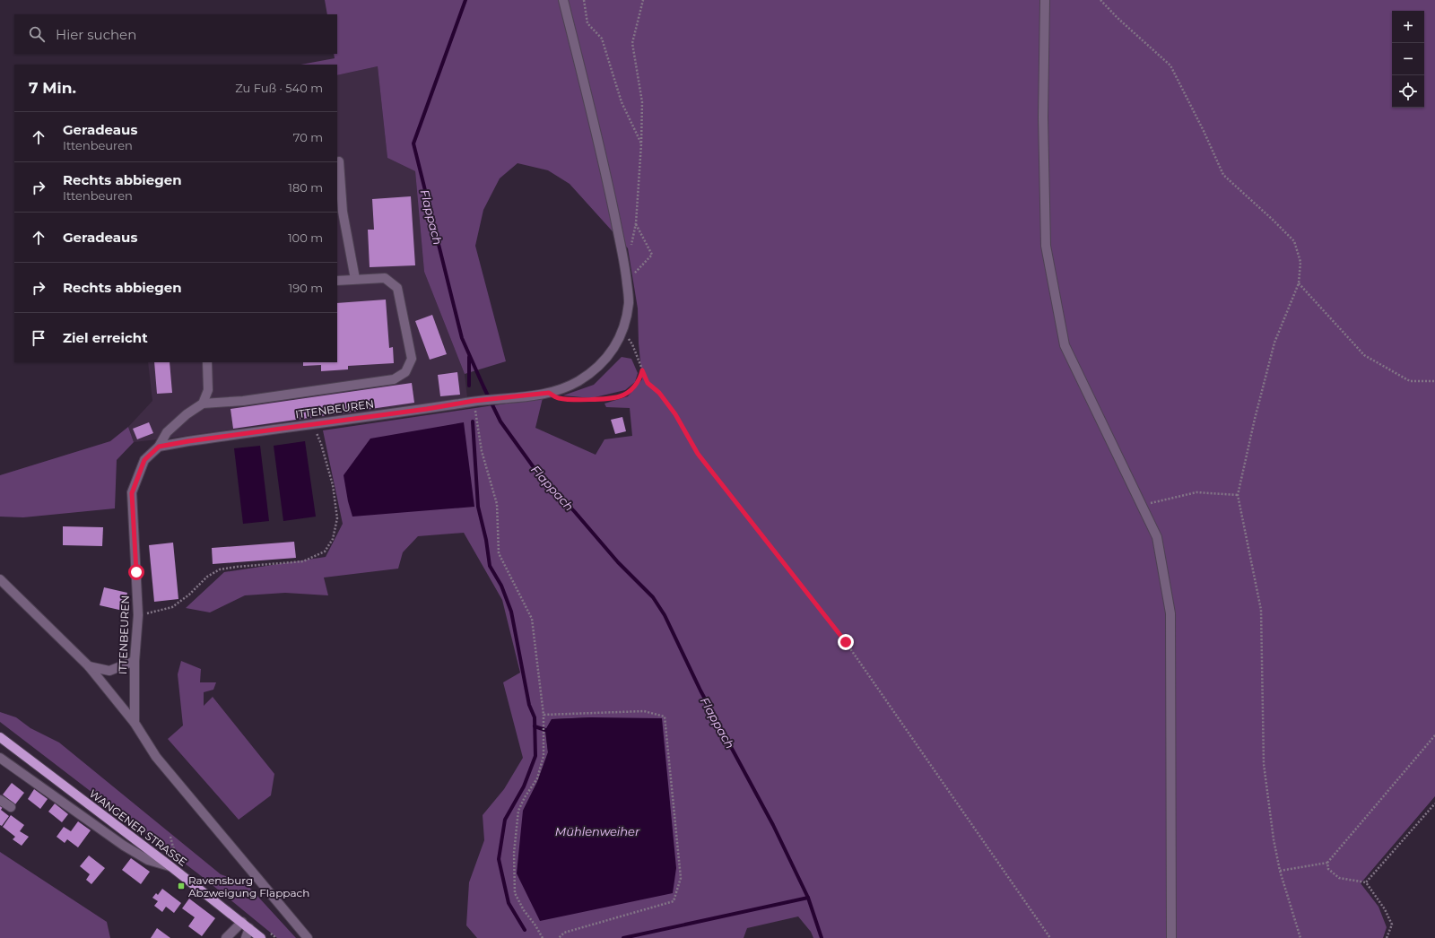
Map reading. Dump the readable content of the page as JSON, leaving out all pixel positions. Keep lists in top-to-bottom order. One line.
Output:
{"streets":{"main road":["WANGENER STRASSE"],"street":["ITTENBEUREN"]},"water":["Flappach","Mühlenweiher"],"places":{"transit":["Ravensburg Abzweigung Flappach"]},"page":{"map_buttons":["+","−"],"search":"Hier suchen","heading":["7 Min.","Zu Fuß · 540 m"],"list":[["Geradeaus","Ittenbeuren","70 m"],["Rechts abbiegen","Ittenbeuren","180 m"],["Geradeaus","100 m"],["Rechts abbiegen","190 m"],"Ziel erreicht"]}}
